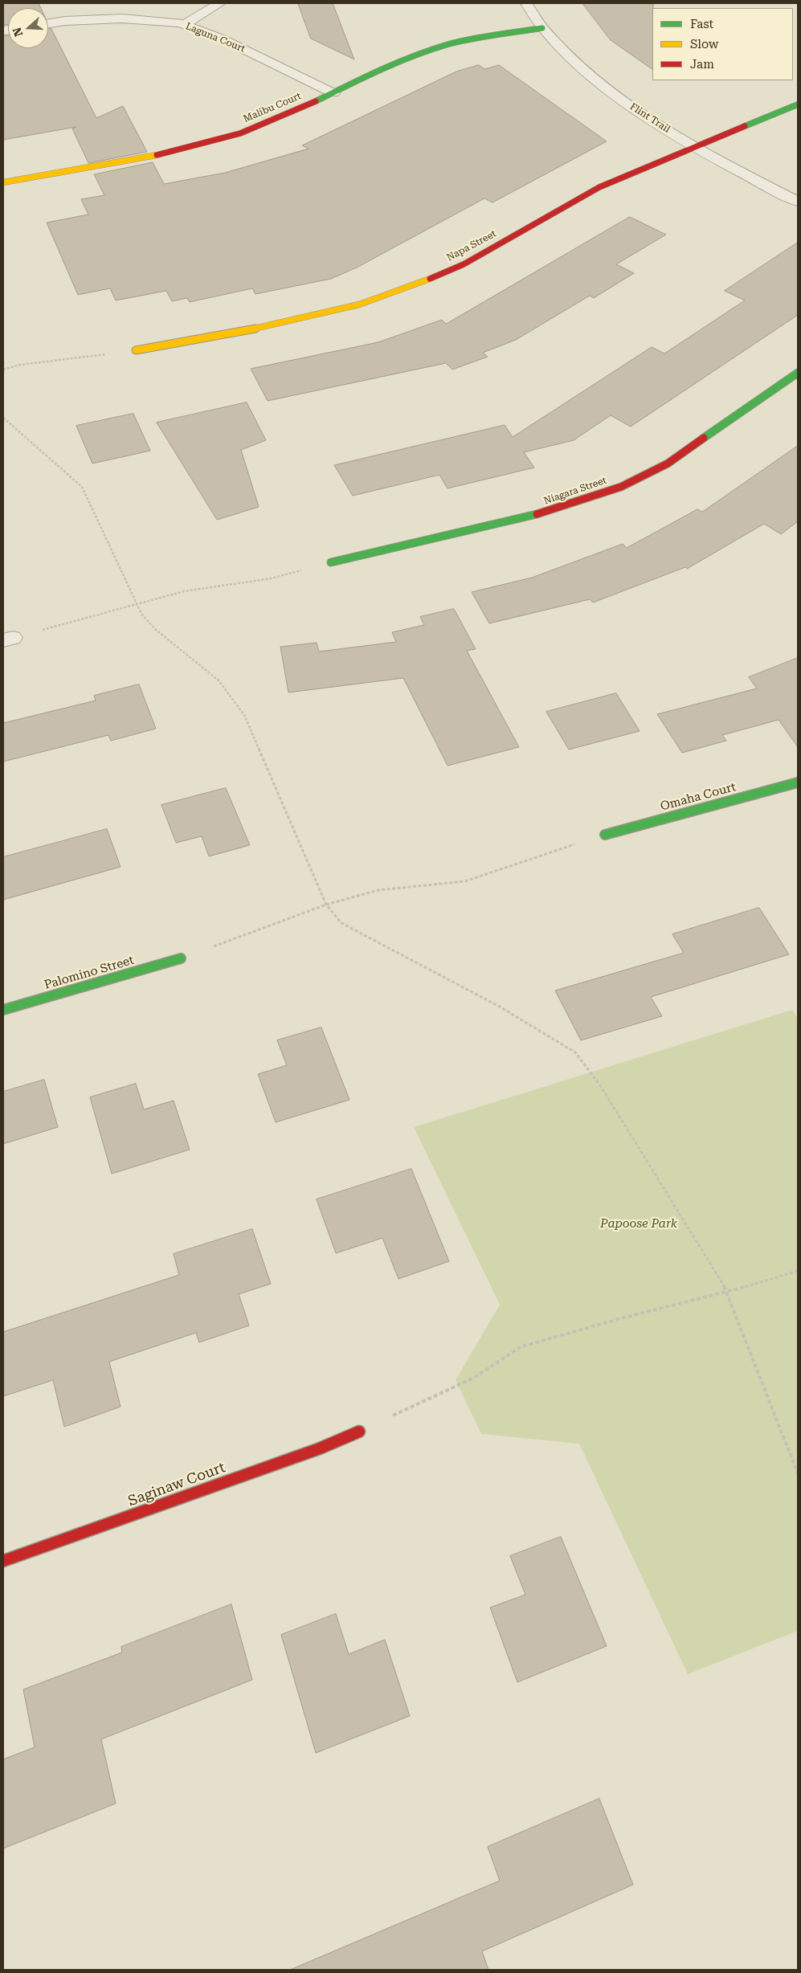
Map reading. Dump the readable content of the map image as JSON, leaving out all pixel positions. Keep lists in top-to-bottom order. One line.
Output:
{"streets":{"street":["Laguna Court","Malibu Court","Flint Trail","Napa Street","Niagara Street","Omaha Court","Palomino Street","Saginaw Court"]},"crossings":[["Laguna Court","Malibu Court"],["Malibu Court","Flint Trail"],["Flint Trail","Napa Street"]],"parks":["Papoose Park"],"legend":["Fast","Slow","Jam"],"north":"left"}
